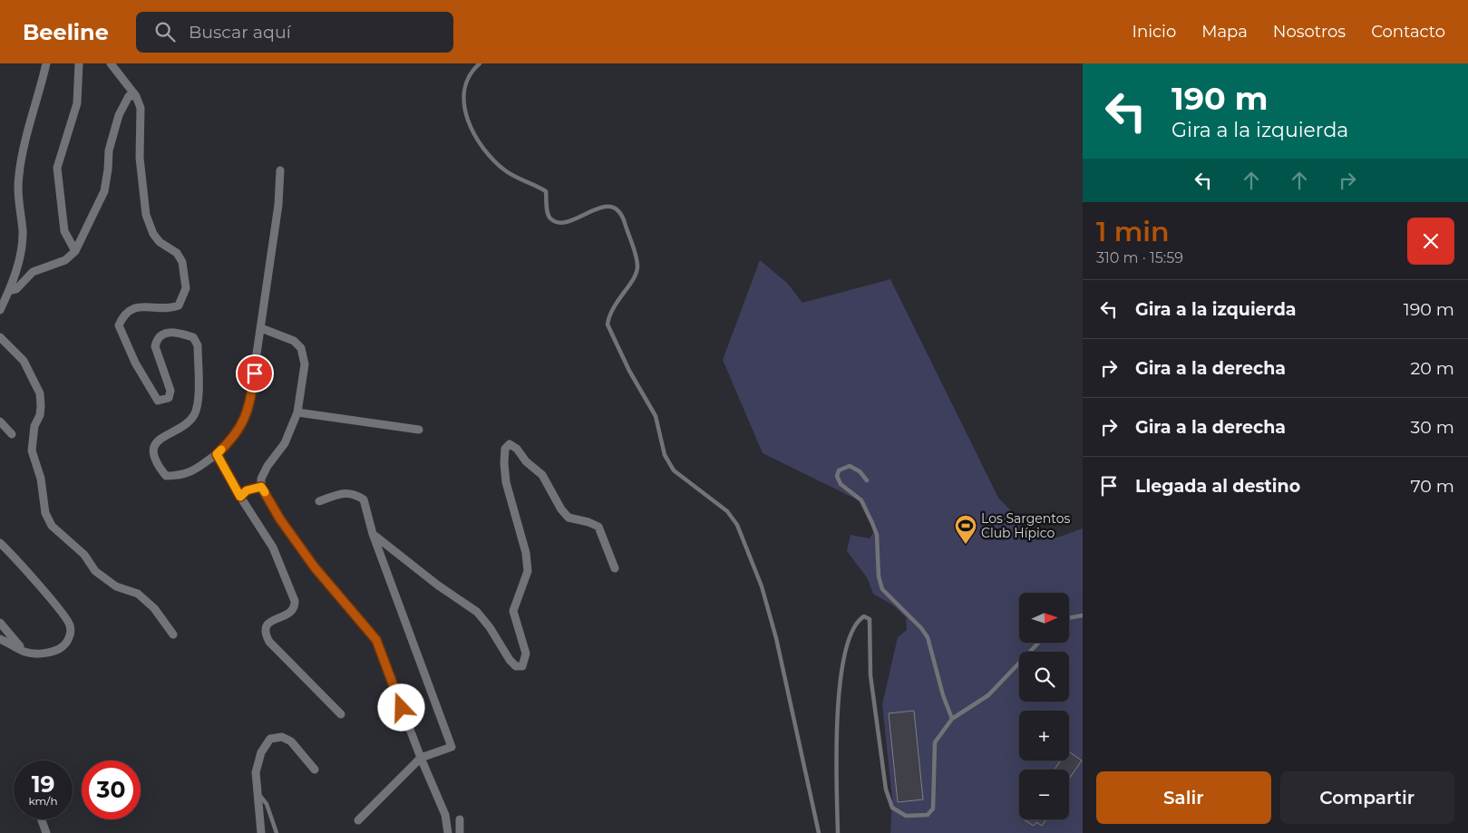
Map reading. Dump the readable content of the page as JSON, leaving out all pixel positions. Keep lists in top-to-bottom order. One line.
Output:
{"places":{"sports":["Los Sargentos Club Hípico"]},"north":"right","page":{"header":"Beeline","search":"Buscar aquí","nav":["Inicio","Mapa","Nosotros","Contacto"],"turn":["190 m","Gira a la izquierda"],"heading":["1 min","310 m · 15:59"],"list":[{"name":"Gira a la izquierda","value":"190 m"},{"name":"Gira a la derecha","value":"20 m"},{"name":"Gira a la derecha","value":"30 m"},{"name":"Llegada al destino","value":"70 m"}],"map_buttons":["+","−"],"speed":"19 km/h","limit":"30","buttons":["Salir","Compartir"]}}
